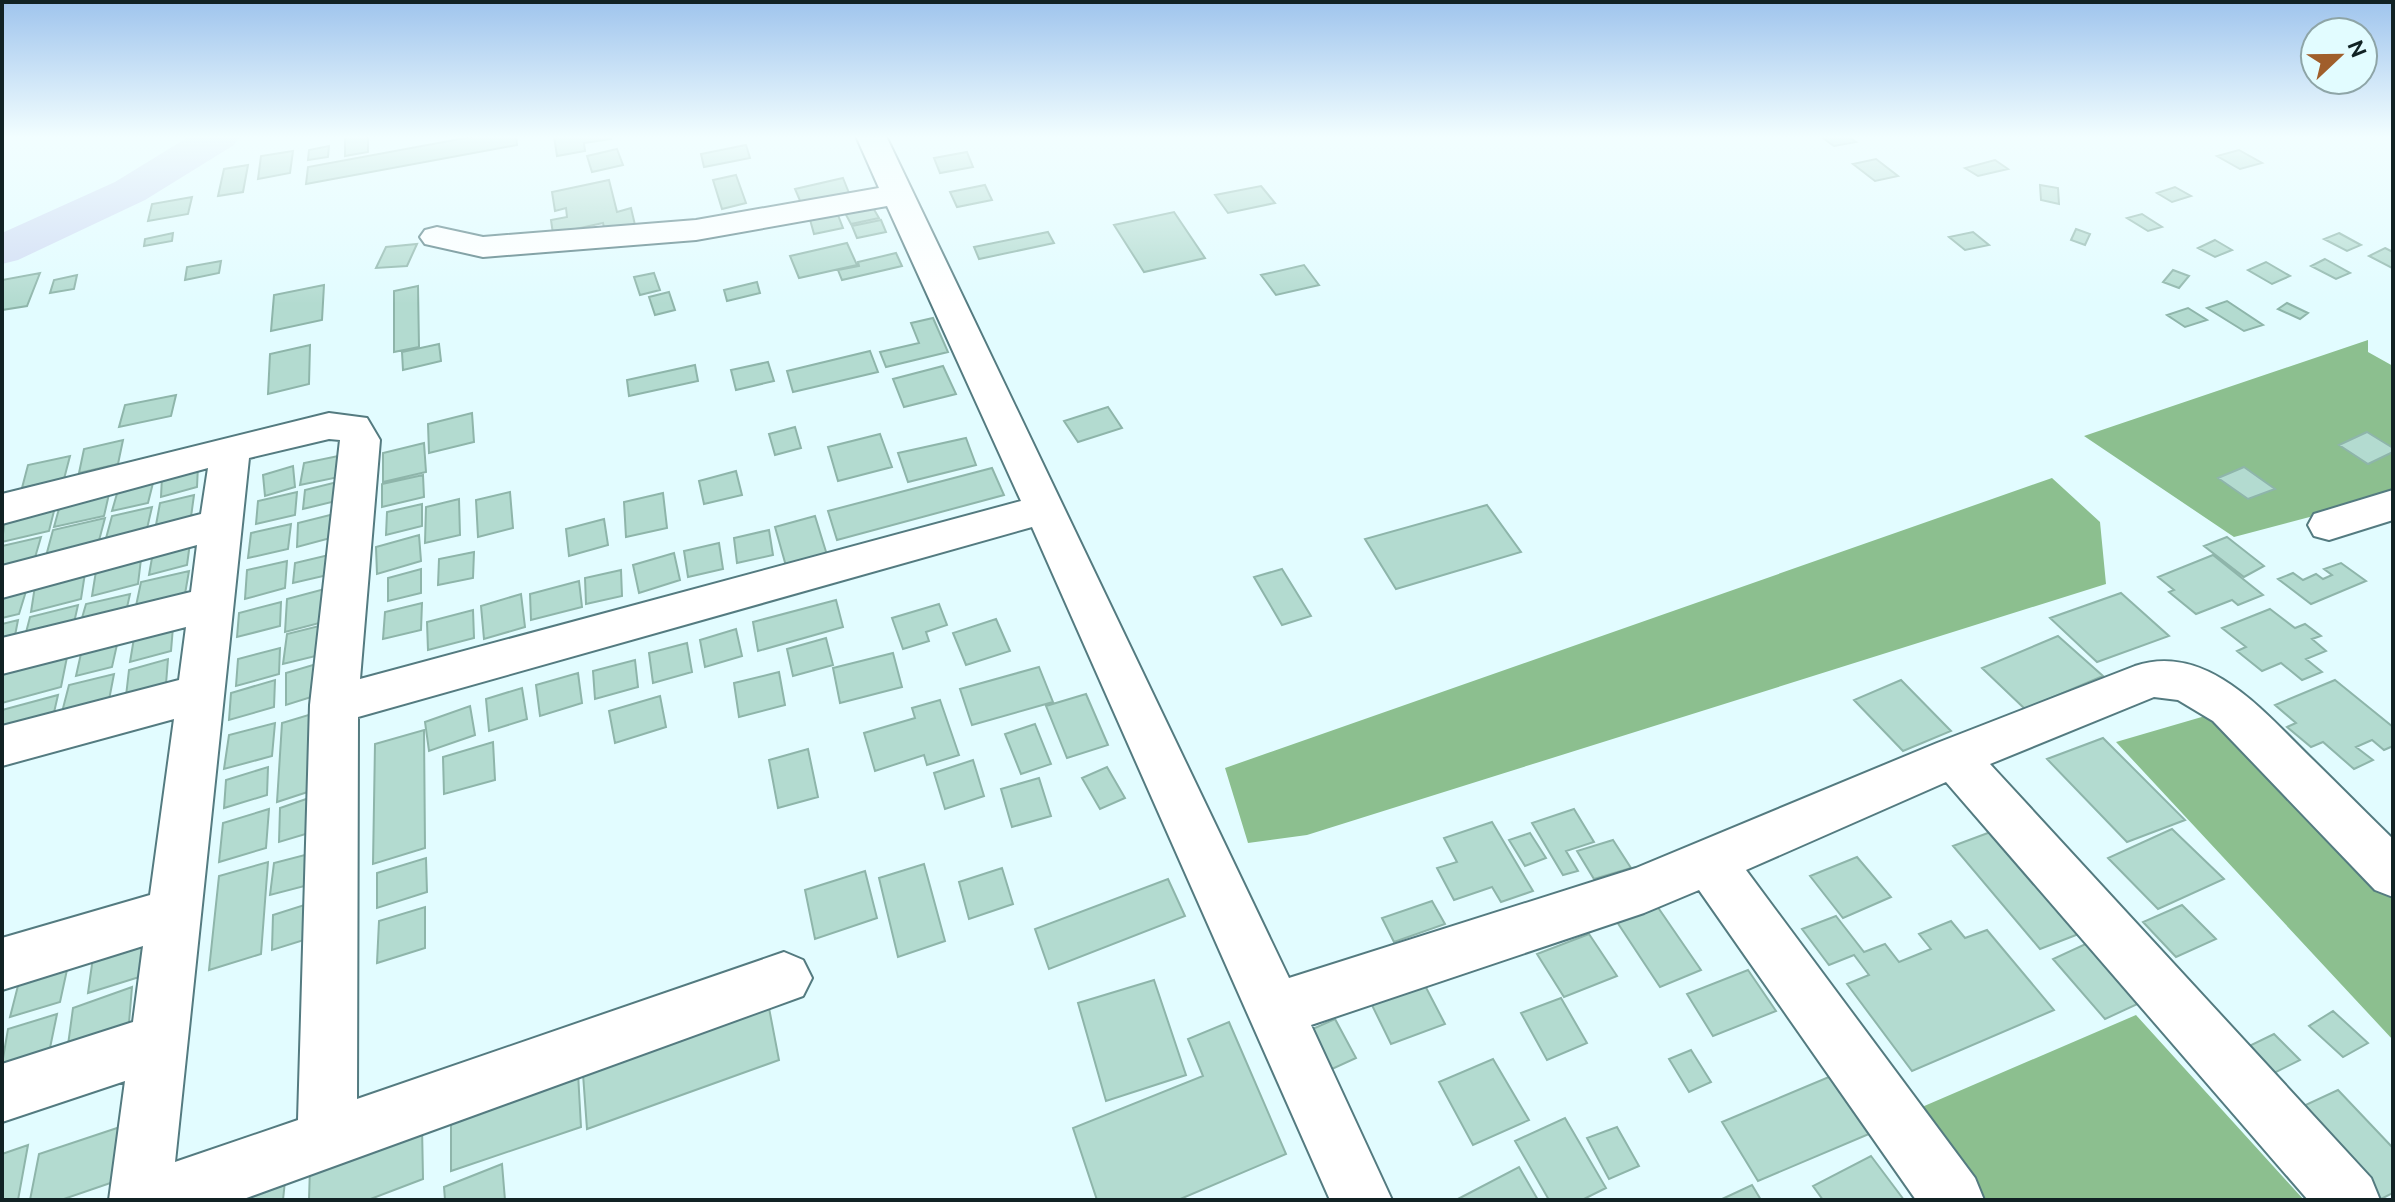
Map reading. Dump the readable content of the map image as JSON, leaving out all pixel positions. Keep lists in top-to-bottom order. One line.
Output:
{"north":"right"}
